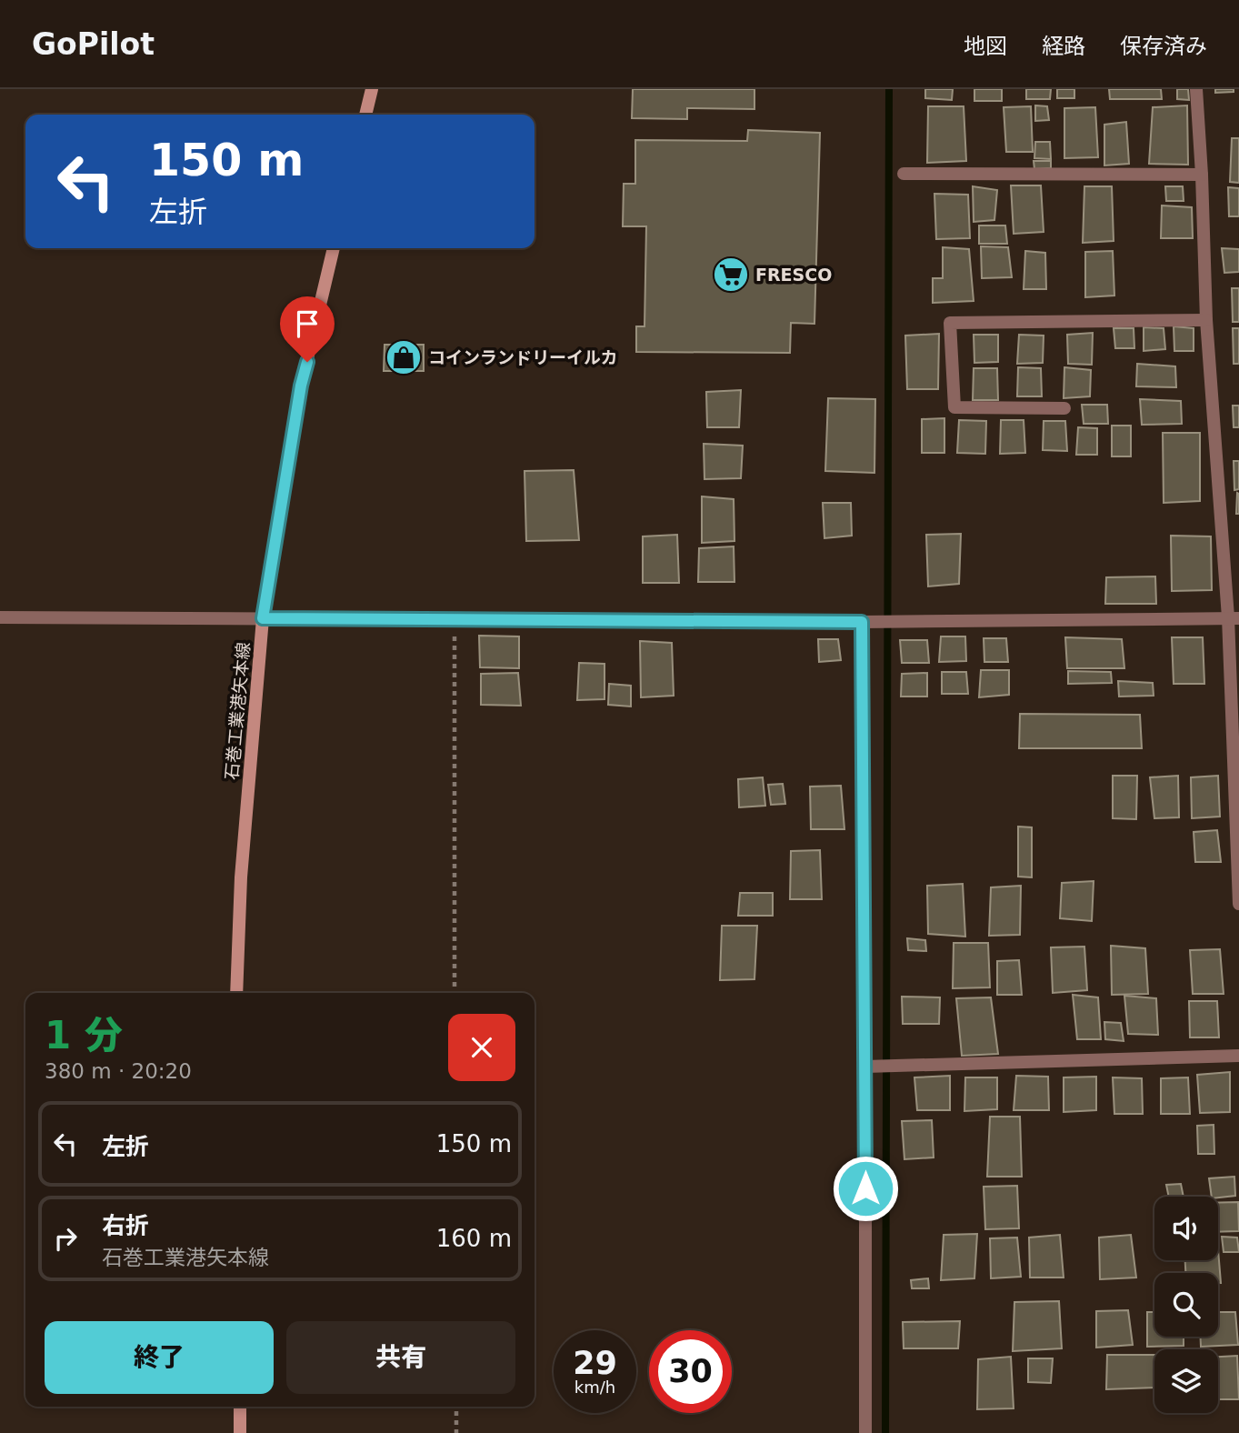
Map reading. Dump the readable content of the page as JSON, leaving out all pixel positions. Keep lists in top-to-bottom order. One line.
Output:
{"streets":{"main road":["石巻工業港矢本線"]},"places":{"supermarket":["FRESCO"],"shop":["コインランドリーイルカ"]},"page":{"header":"GoPilot","nav":["地図","経路","保存済み"],"turn":["150 m","左折"],"heading":["1 分","380 m · 20:20"],"list":[{"name":"左折","value":"150 m"},{"name":"右折","note":"石巻工業港矢本線","value":"160 m"}],"buttons":["終了","共有"],"speed":"29 km/h","limit":"30"}}
